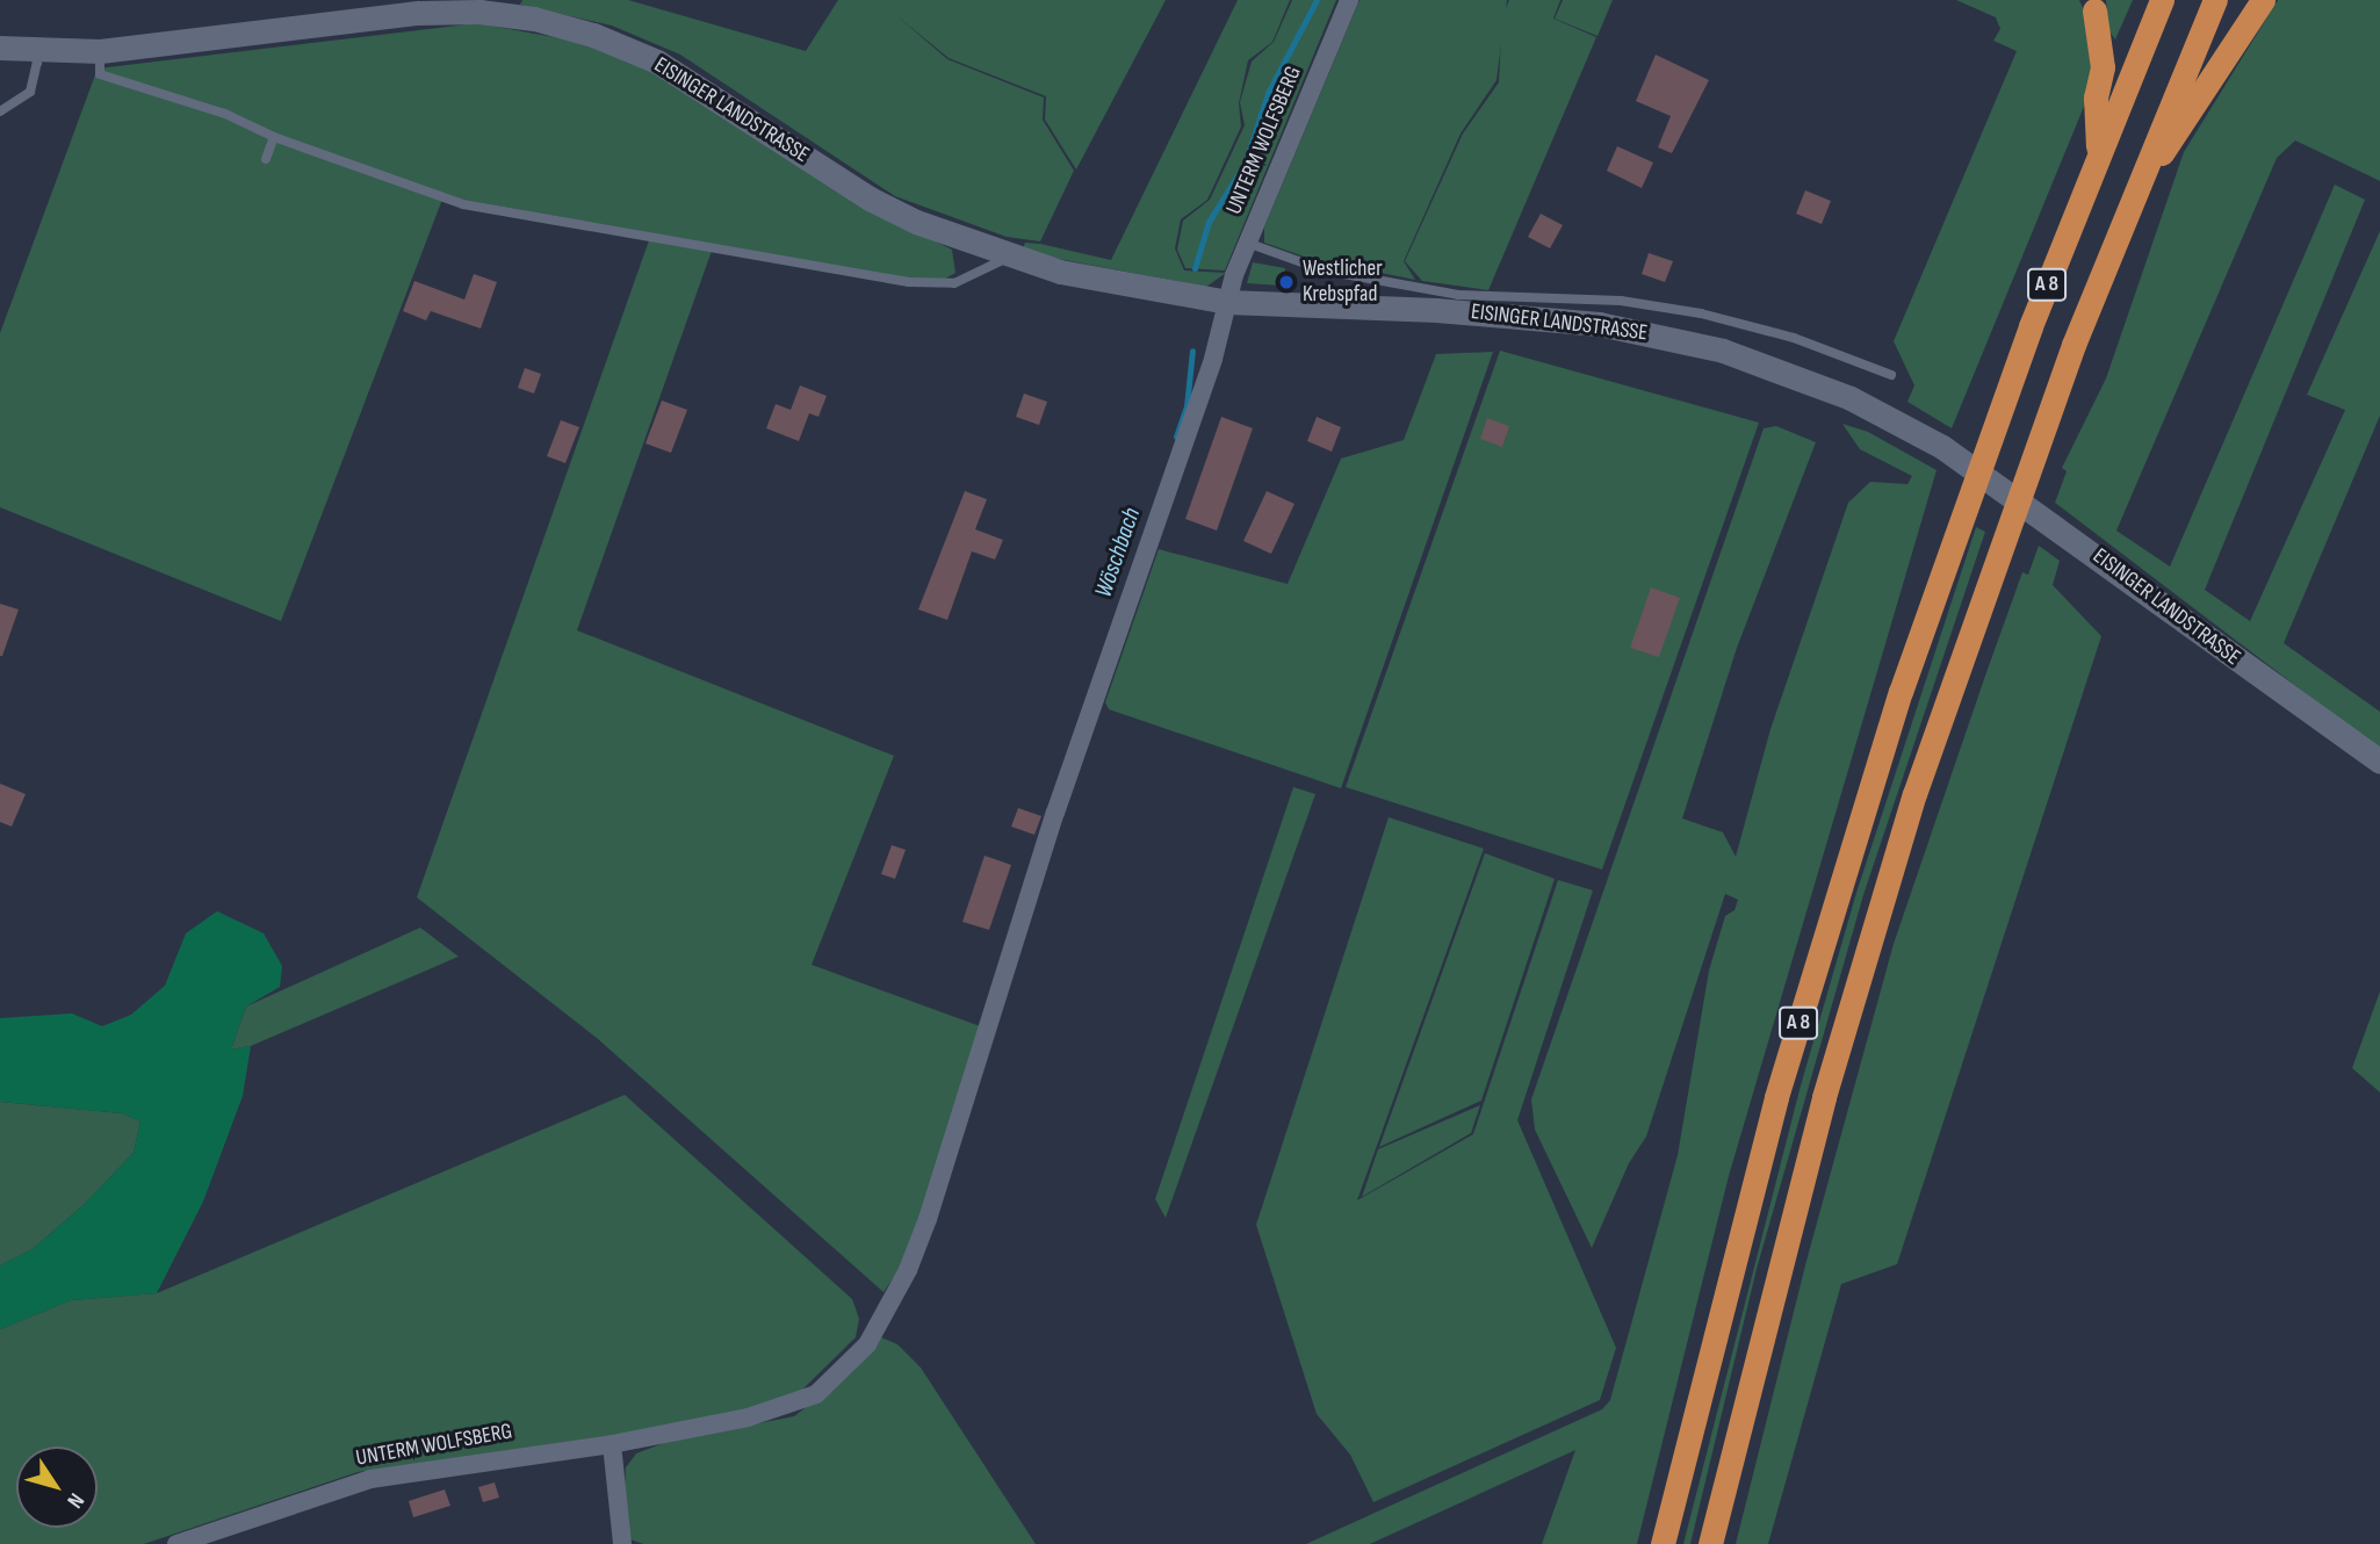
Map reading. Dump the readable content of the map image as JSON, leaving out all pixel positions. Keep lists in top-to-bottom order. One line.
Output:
{"streets":{"highway":["A 8"],"main road":["EISINGER LANDSTRASSE"],"street":["UNTERM WOLFSBERG"]},"crossings":[["EISINGER LANDSTRASSE","UNTERM WOLFSBERG"]],"water":["Wöschbach"],"places":["Westlicher Krebspfad"],"north":"bottom right"}
